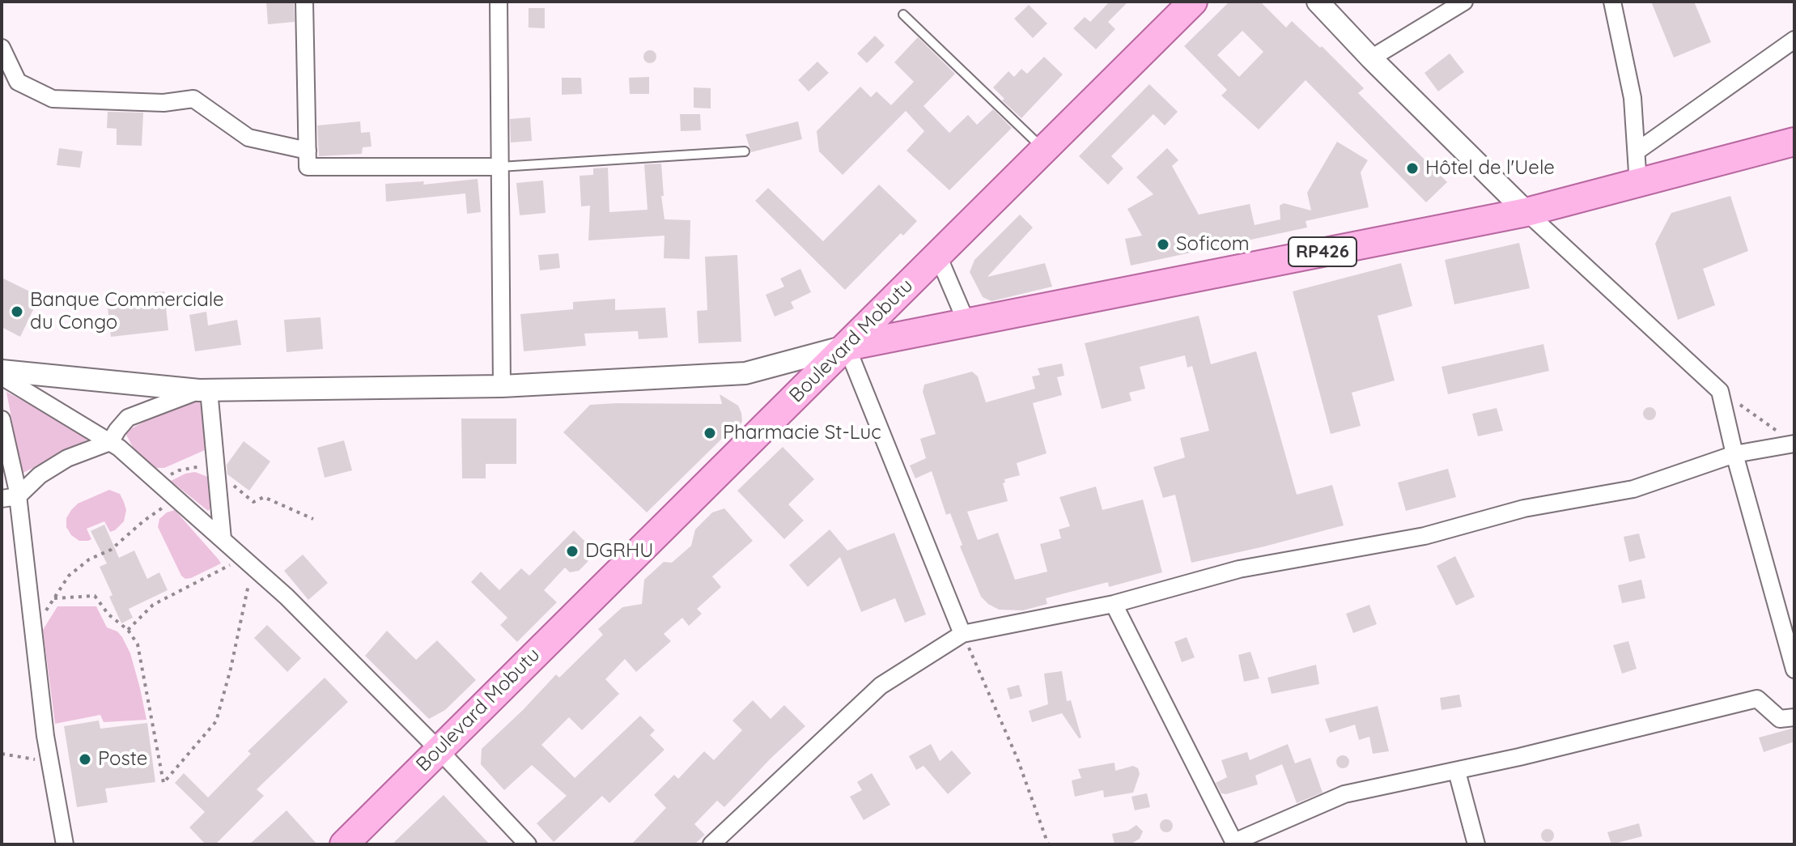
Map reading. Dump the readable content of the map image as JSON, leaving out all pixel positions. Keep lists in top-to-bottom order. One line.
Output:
{"streets":{"main road":["RP426","Boulevard Mobutu"]},"crossings":[["RP426","Boulevard Mobutu"]],"places":["Hôtel de l'Uele","Soficom","Banque Commerciale du Congo","Pharmacie St-Luc","DGRHU","Poste"]}
